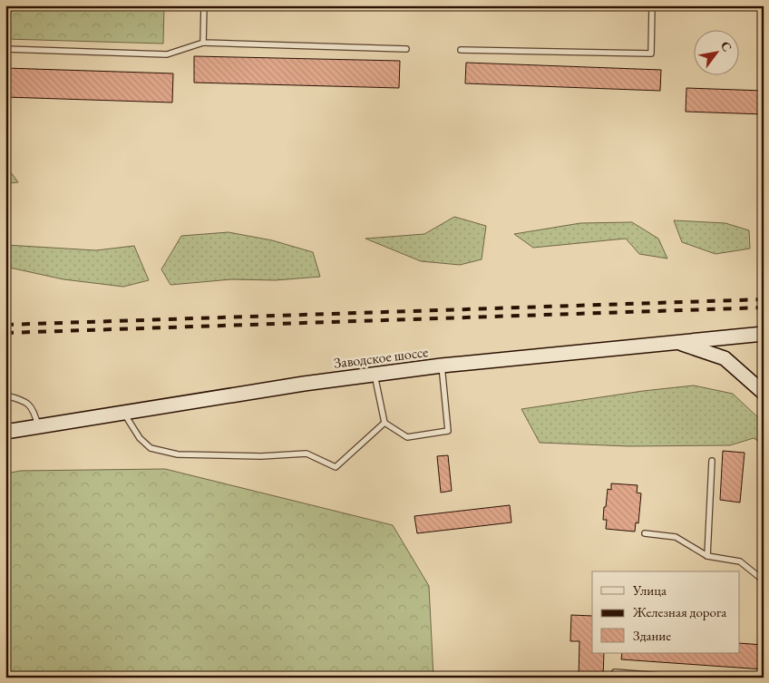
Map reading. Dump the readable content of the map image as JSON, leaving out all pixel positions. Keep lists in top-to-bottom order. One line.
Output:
{"streets":{"main road":["Заводское шоссе"]},"legend":["Улица","Железная дорога","Здание"],"north":"top right"}
